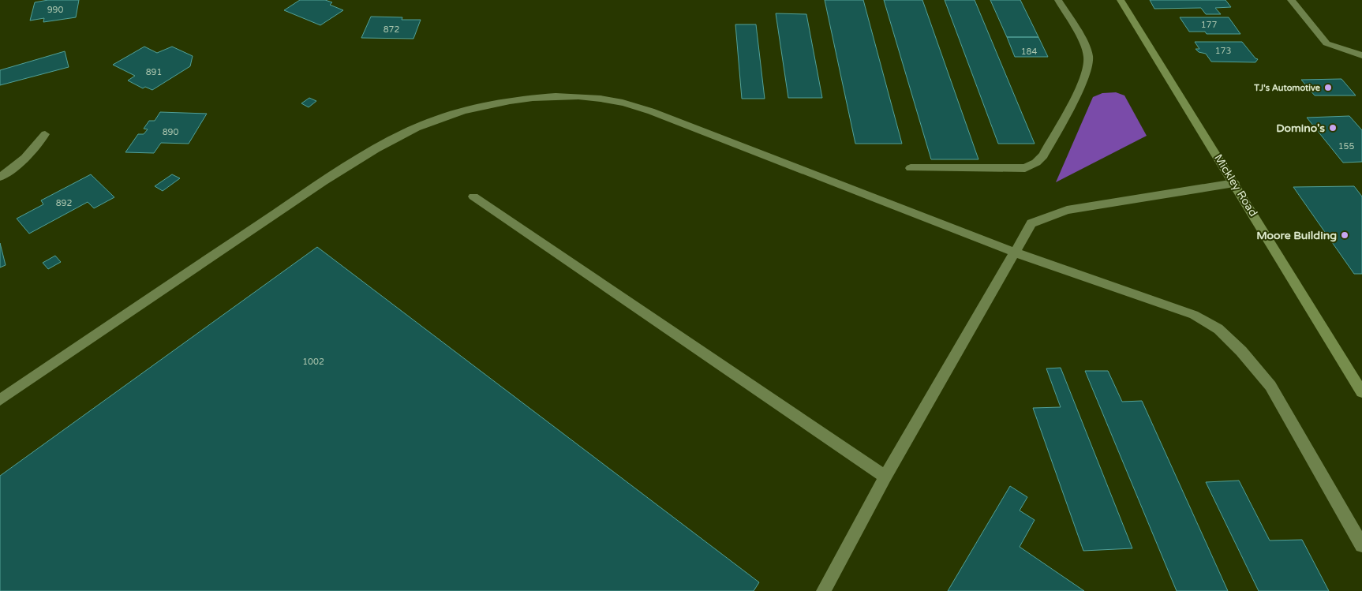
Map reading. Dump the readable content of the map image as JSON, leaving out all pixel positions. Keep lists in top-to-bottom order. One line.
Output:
{"streets":{"street":["Mickley Road"]},"places":["TJ's Automotive","Domino's","Moore Building"],"house_numbers":["990","177","872","173","184","891","890","155","892","1002"]}
